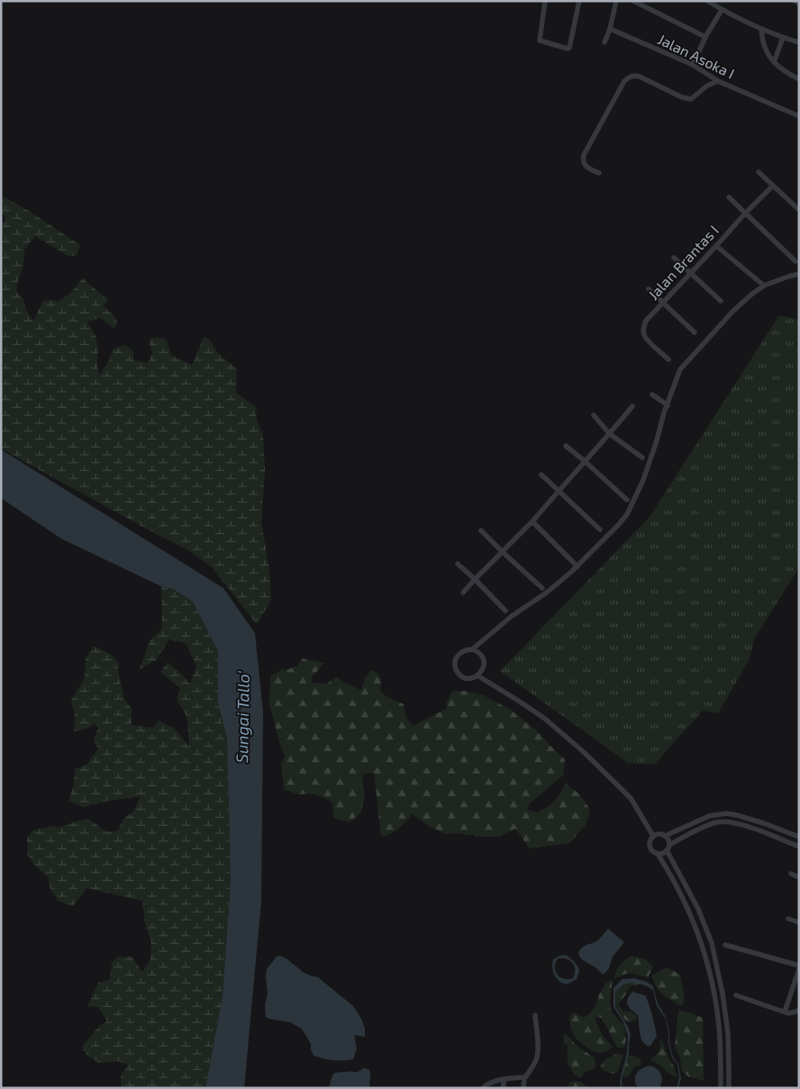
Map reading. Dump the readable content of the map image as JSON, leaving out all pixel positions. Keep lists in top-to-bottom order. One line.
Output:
{"streets":{"street":["Jalan Asoka I","Jalan Brantas I"]},"water":["Sungai Tallo'"]}
